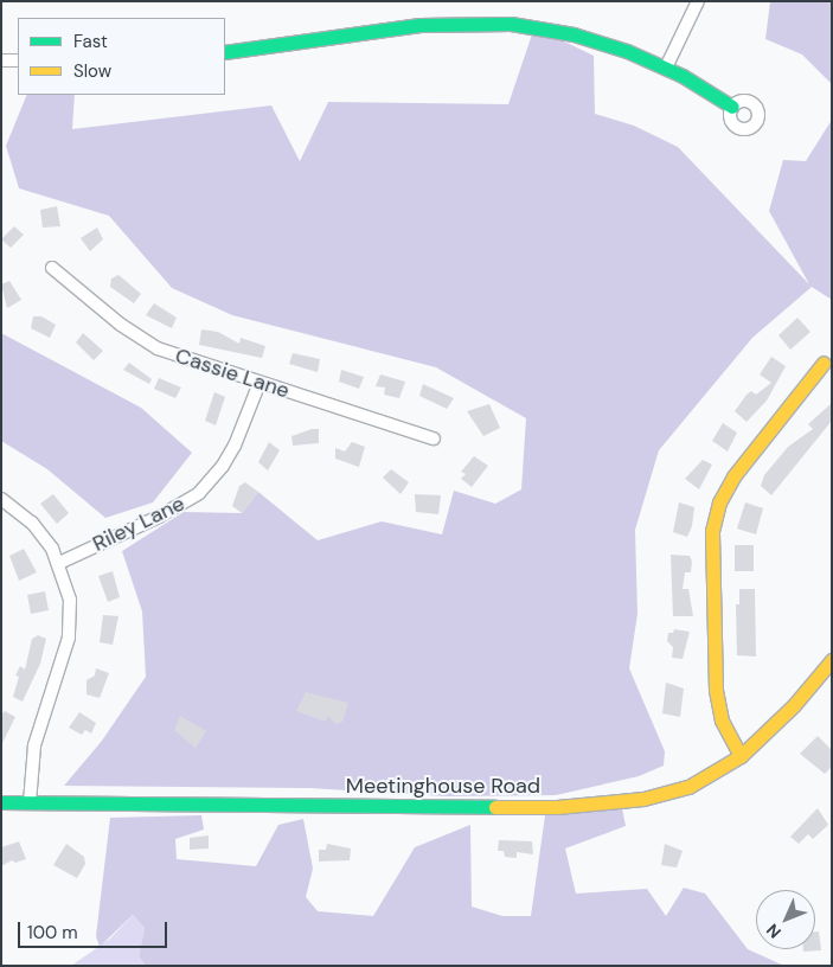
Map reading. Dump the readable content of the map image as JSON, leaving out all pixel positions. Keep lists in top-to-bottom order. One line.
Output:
{"streets":{"street":["Cassie Lane","Riley Lane","Meetinghouse Road"]},"crossings":[["Cassie Lane","Riley Lane"]],"legend":["Fast","Slow"],"scale_bar":"100 m","north":"bottom left"}
